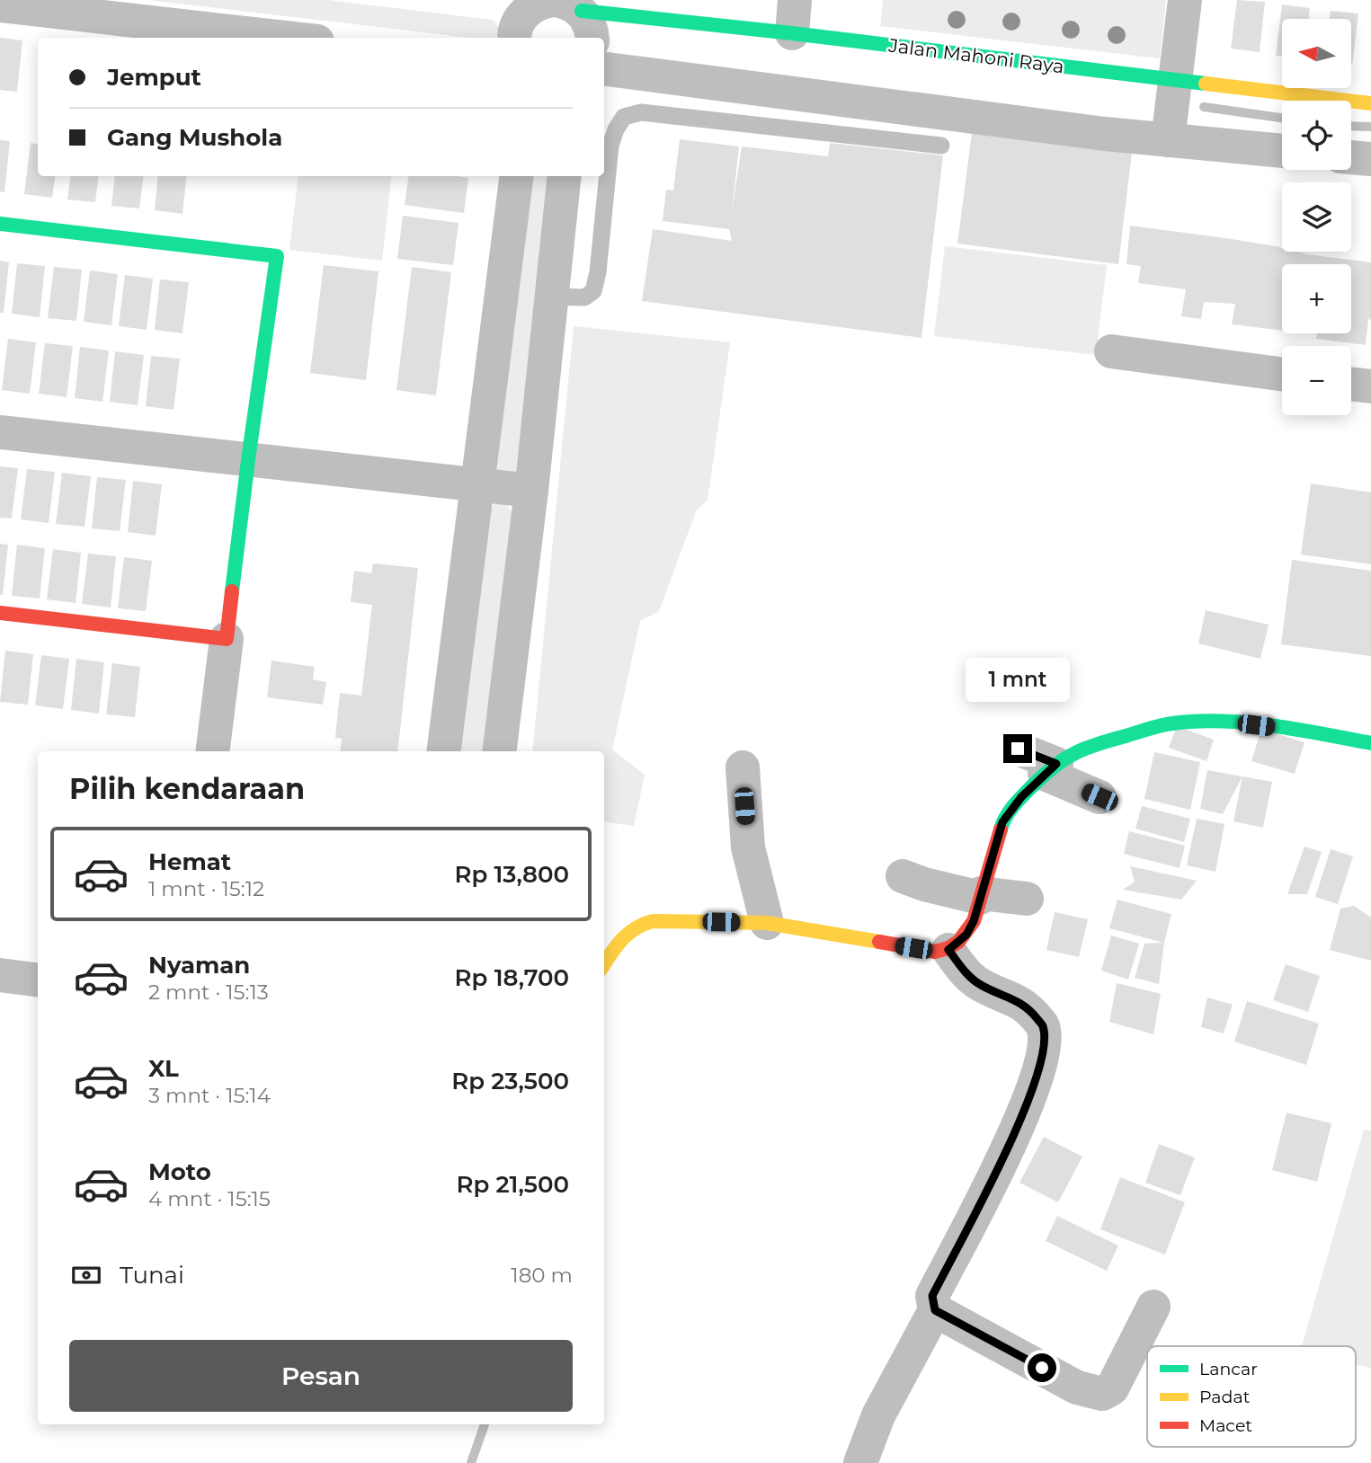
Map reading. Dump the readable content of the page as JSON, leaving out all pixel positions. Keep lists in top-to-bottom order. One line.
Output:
{"streets":{"street":["Jalan Mahoni Raya"]},"legend":["Lancar","Padat","Macet"],"north":"left","page":{"map_buttons":["+","−"],"banner":["Jemput","Gang Mushola"],"bubble":"1 mnt","heading":"Pilih kendaraan","list":[{"name":"Hemat","note":"1 mnt · 15:12","value":"Rp 13,800"},{"name":"Nyaman","note":"2 mnt · 15:13","value":"Rp 18,700"},{"name":"XL","note":"3 mnt · 15:14","value":"Rp 23,500"},{"name":"Moto","note":"4 mnt · 15:15","value":"Rp 21,500"}],"pay":["Tunai","180 m"],"buttons":"Pesan"}}
